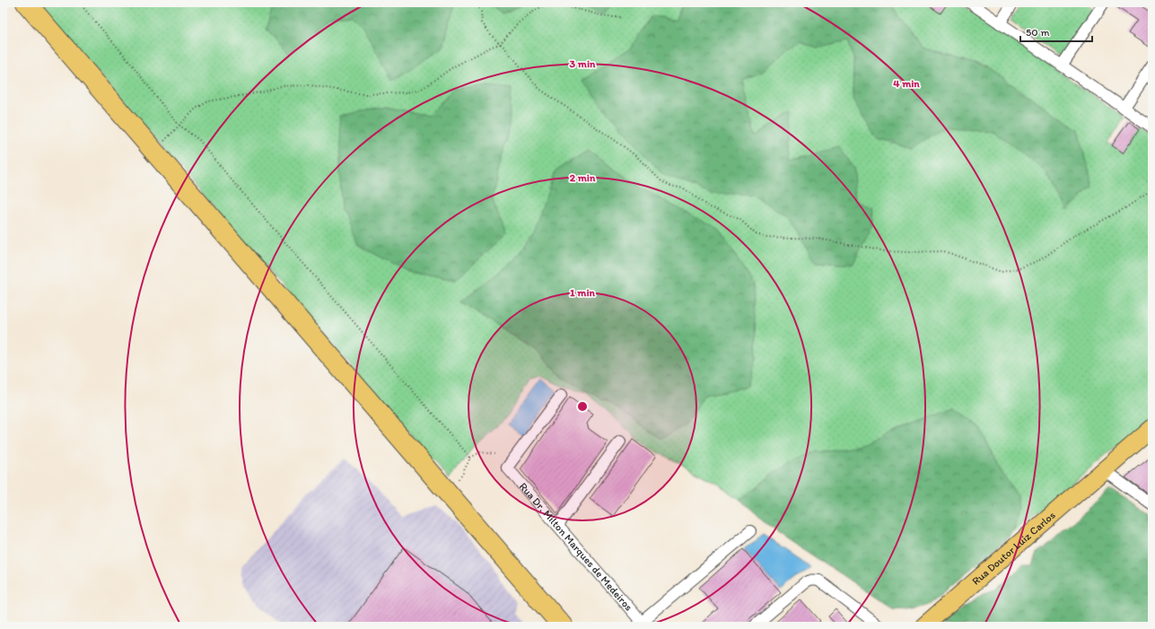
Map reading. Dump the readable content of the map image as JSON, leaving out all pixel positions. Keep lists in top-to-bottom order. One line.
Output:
{"streets":{"main road":["Rua Doutor Luiz Carlos"],"street":["Rua Dr. Milton Marques de Medeiros"]},"scale_bar":"50 m","rings":["3 min","4 min","2 min","1 min"]}
